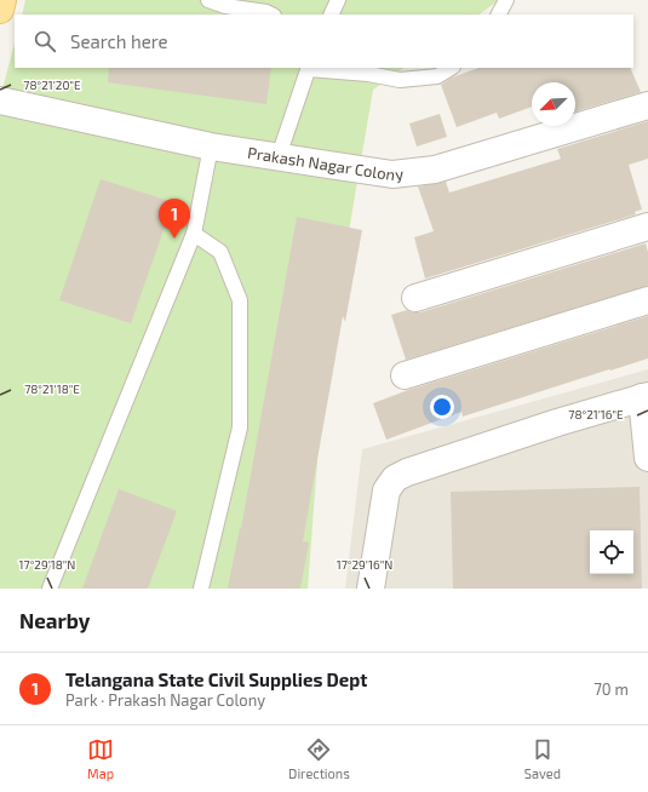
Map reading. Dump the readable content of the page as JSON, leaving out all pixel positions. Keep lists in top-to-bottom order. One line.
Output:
{"streets":{"street":["Prakash Nagar Colony"]},"north":"bottom left","page":{"search":"Search here","pins":"1","heading":"Nearby","list":[{"mark":"1","name":"Telangana State Civil Supplies Dept","note":"Park · Prakash Nagar Colony","value":"70 m"}],"nav":["Map","Directions","Saved"]},"coordinates":["78°21'20\"E","78°21'18\"E","78°21'16\"E","17°29'18\"N","17°29'16\"N"]}
